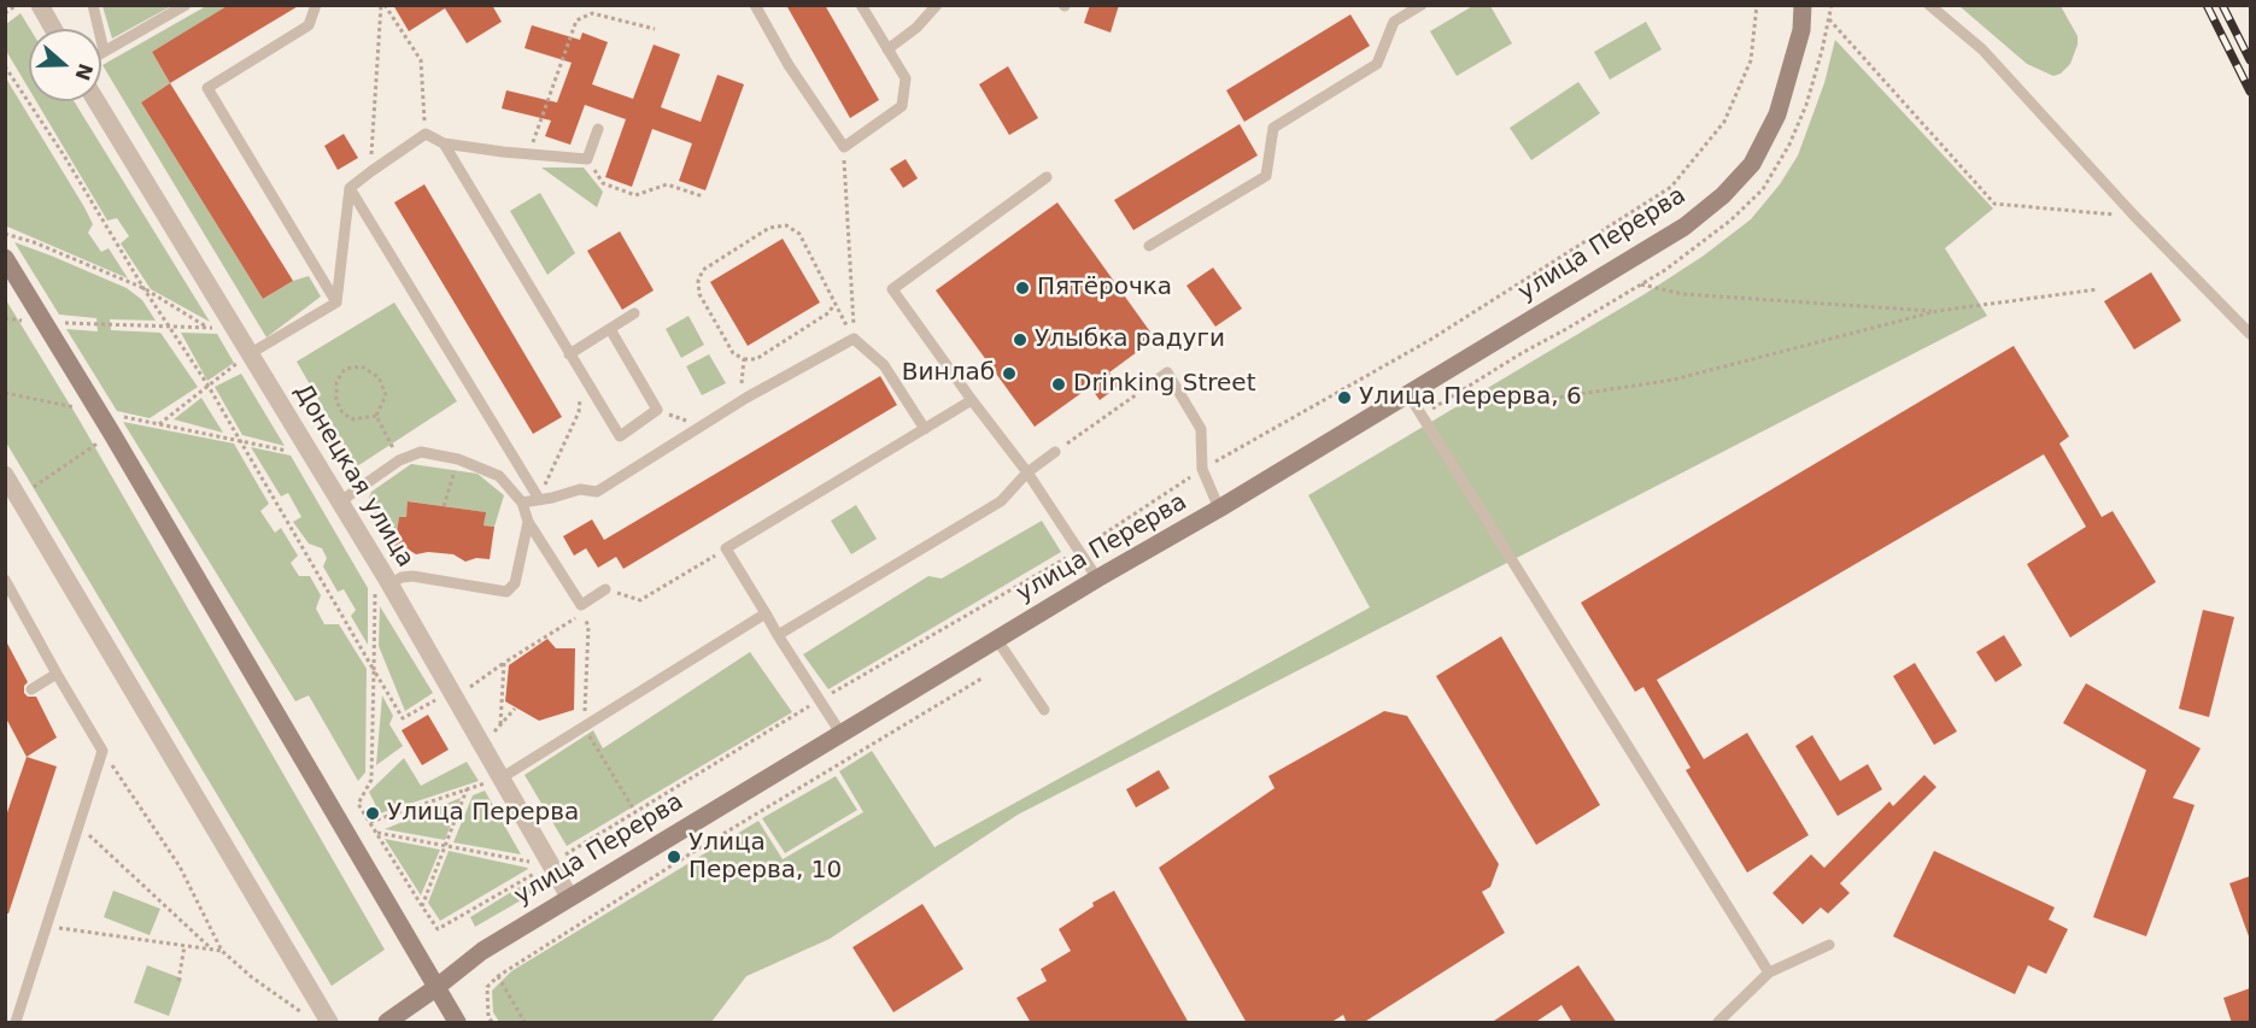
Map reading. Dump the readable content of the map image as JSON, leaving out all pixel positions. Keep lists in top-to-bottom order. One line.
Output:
{"streets":{"street":["улица Перерва","Донецкая улица"]},"crossings":[["улица Перерва","Донецкая улица"]],"places":["Пятёрочка","Улыбка радуги","Винлаб","Drinking Street","Улица Перерва, 6","Улица Перерва","Улица Перерва, 10"],"north":"right"}
